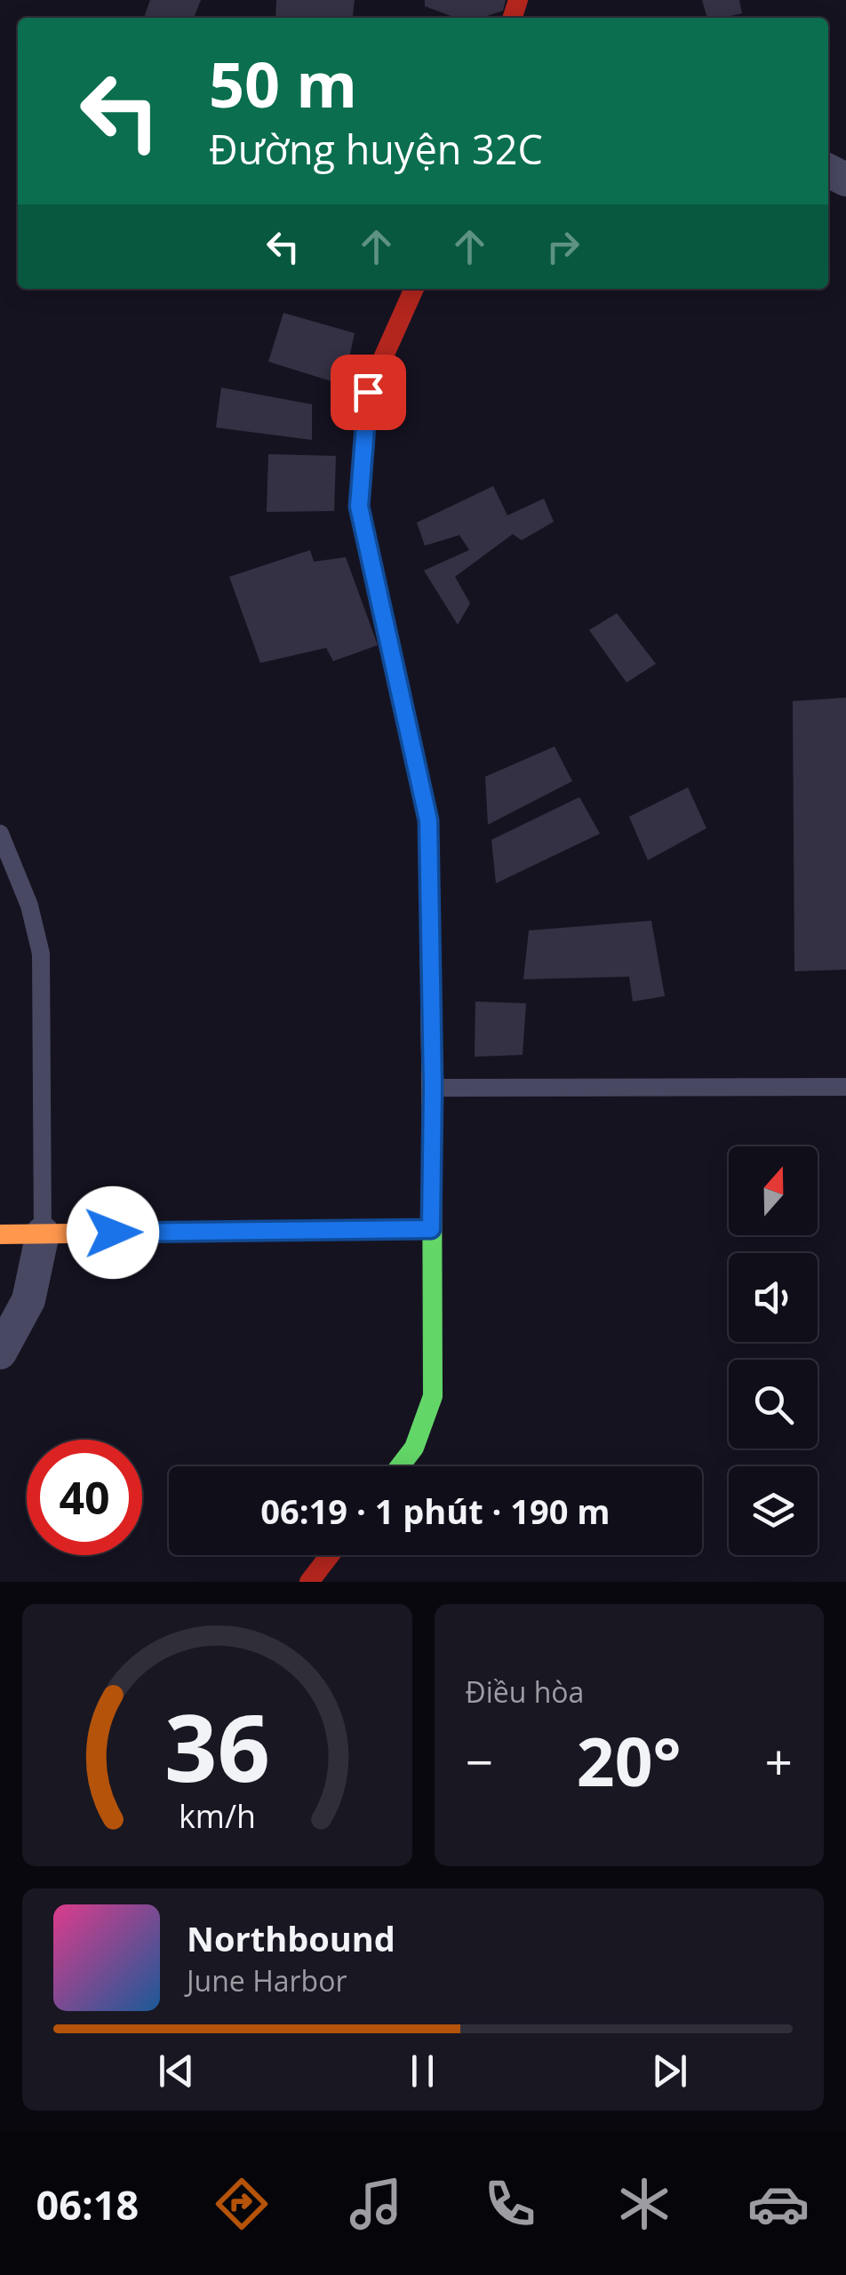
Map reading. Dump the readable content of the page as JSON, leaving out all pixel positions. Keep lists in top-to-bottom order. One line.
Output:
{"north":"top","page":{"turn":["50 m","Đường huyện 32C"],"limit":"40","trip":"06:19 · 1 phút · 190 m","tile":"Điều hòa","heat":["−","20°","+"],"song":["Northbound","June Harbor"],"tabs":"06:18","gauge":["36","km/h"]}}
